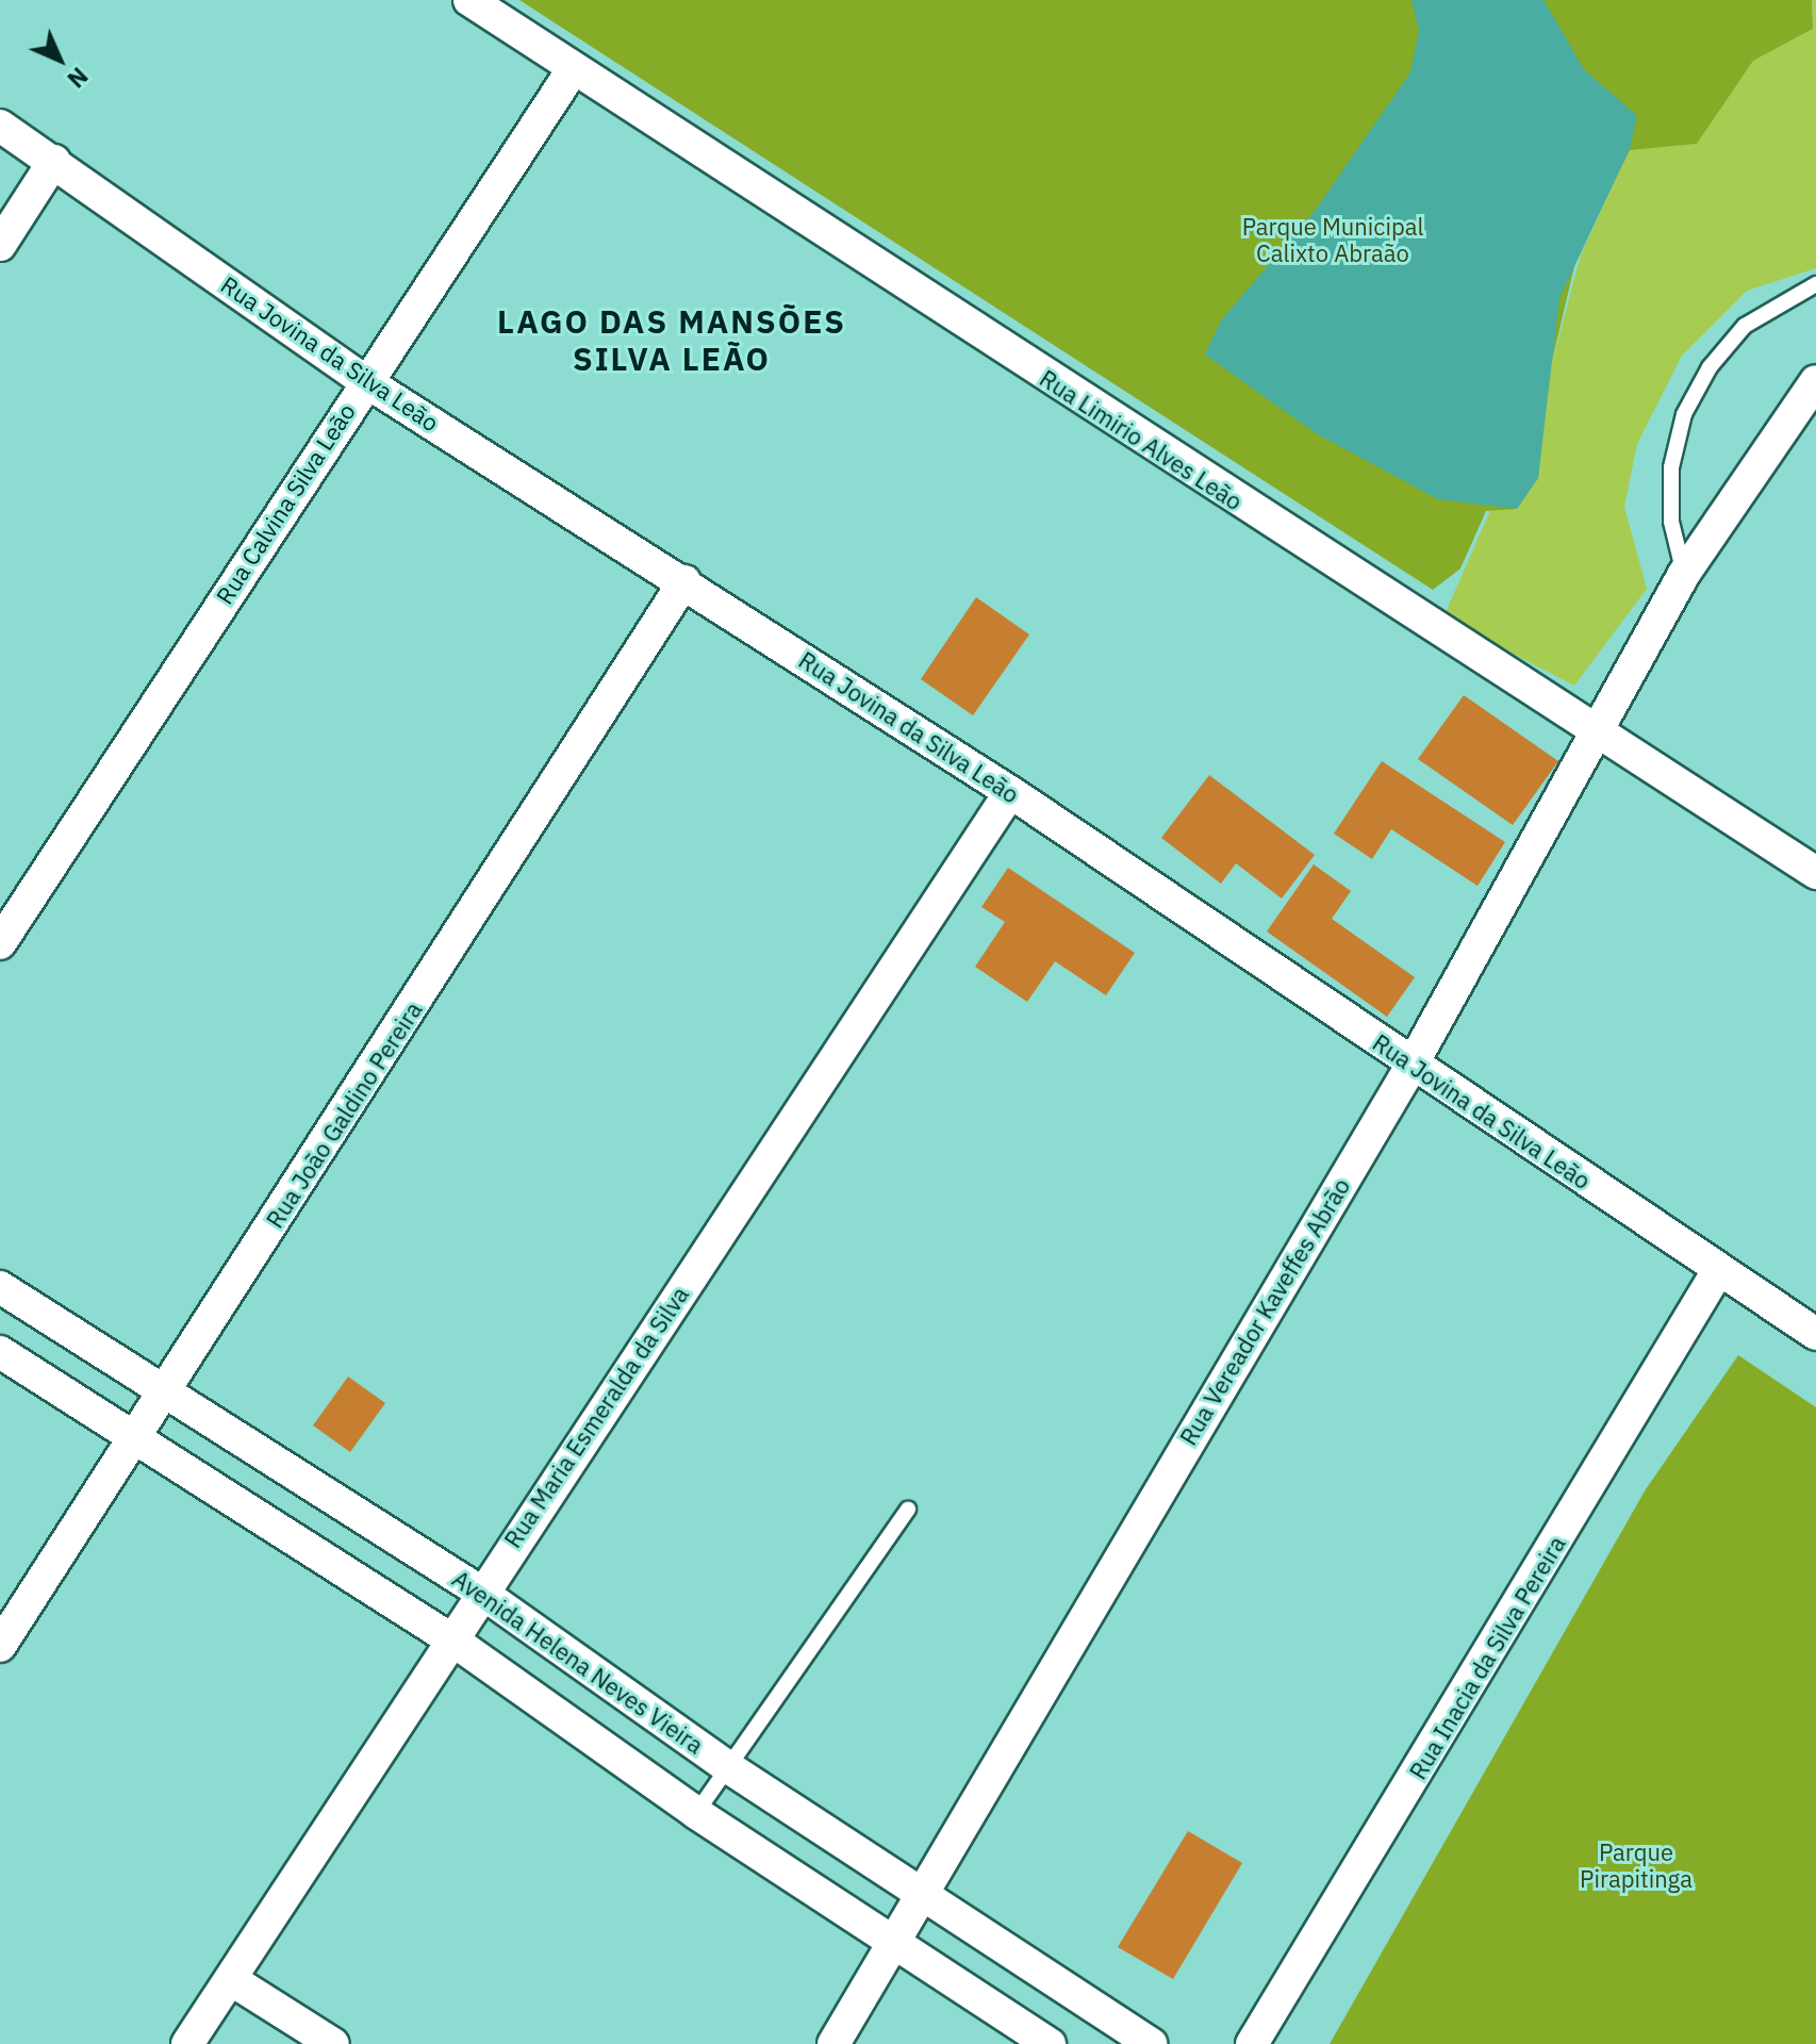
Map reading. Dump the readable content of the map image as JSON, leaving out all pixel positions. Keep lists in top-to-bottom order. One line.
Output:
{"streets":{"street":["Rua Jovina da Silva Leão","Rua Limirio Alves Leão","Rua Calvina Silva Leão","Rua João Galdino Pereira","Rua Vereador Kaveffes Abrão","Rua Maria Esmeralda da Silva","Rua Inacia da Silva Pereira","Avenida Helena Neves Vieira"]},"crossings":[["Rua Jovina da Silva Leão","Rua Calvina Silva Leão"],["Rua Jovina da Silva Leão","Rua João Galdino Pereira"],["Rua Jovina da Silva Leão","Rua Vereador Kaveffes Abrão"],["Rua Jovina da Silva Leão","Rua Maria Esmeralda da Silva"],["Rua Jovina da Silva Leão","Rua Inacia da Silva Pereira"],["Rua Limirio Alves Leão","Rua Calvina Silva Leão"],["Rua Limirio Alves Leão","Rua Vereador Kaveffes Abrão"],["Rua João Galdino Pereira","Avenida Helena Neves Vieira"],["Rua Vereador Kaveffes Abrão","Avenida Helena Neves Vieira"],["Rua Maria Esmeralda da Silva","Avenida Helena Neves Vieira"]],"districts":["LAGO DAS MANSÕES SILVA LEÃO"],"parks":["Parque Municipal Calixto Abraão","Parque Pirapitinga"],"north":"bottom right"}
